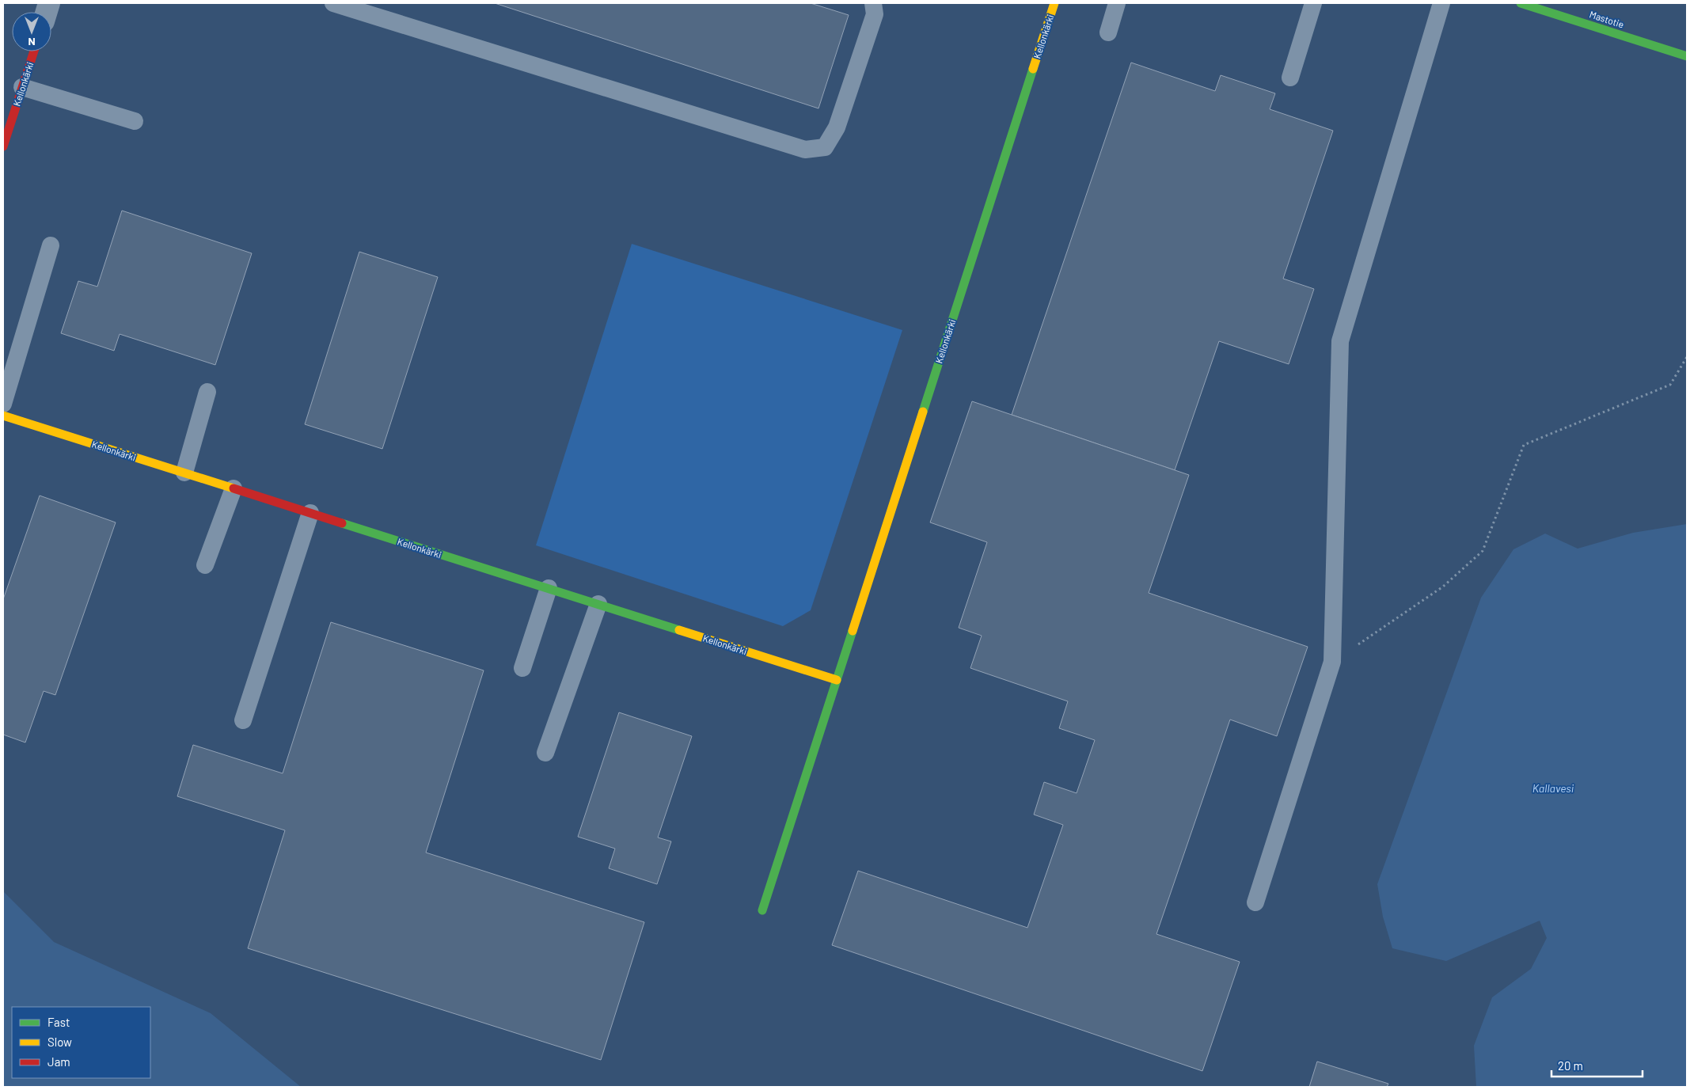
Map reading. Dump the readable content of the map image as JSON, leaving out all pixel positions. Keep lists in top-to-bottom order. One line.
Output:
{"streets":{"street":["Mastotie","Kellonkärki"]},"water":["Kallavesi"],"legend":["Fast","Slow","Jam"],"scale_bar":"20 m","north":"bottom"}
